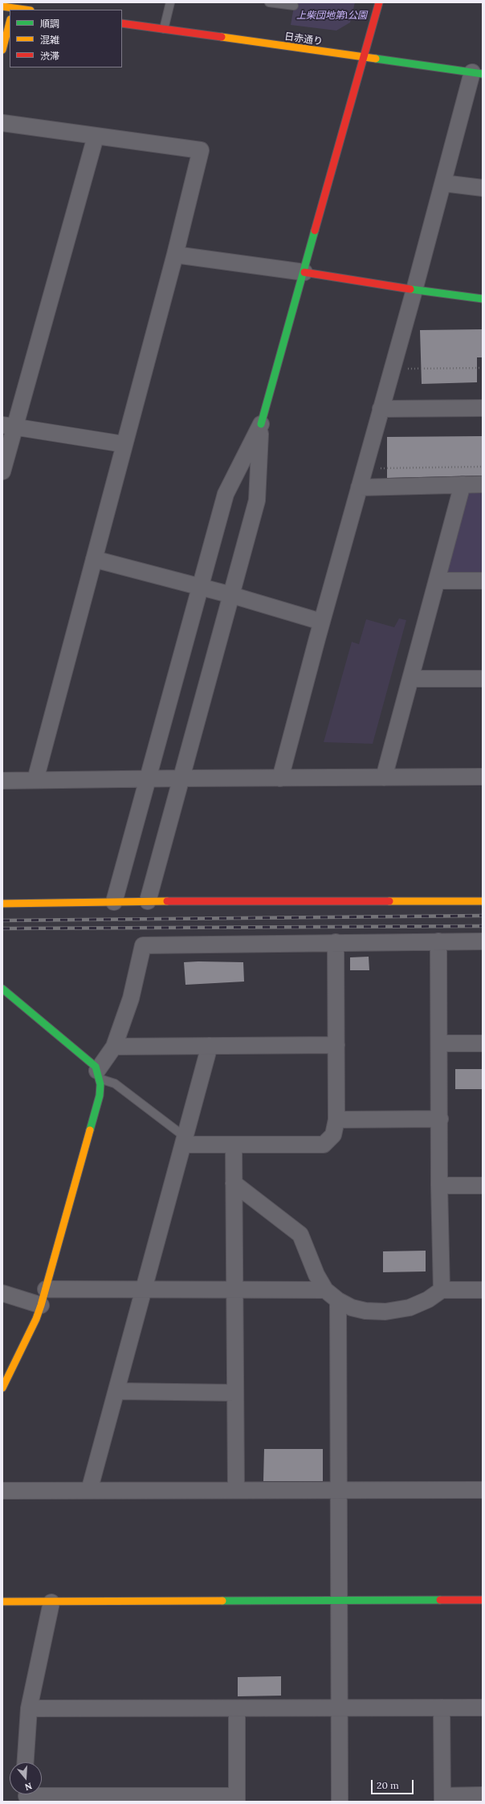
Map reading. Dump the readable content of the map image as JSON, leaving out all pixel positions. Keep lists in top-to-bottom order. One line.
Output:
{"streets":{"street":["日赤通り"]},"parks":["上柴団地第1公園"],"legend":["順調","混雑","渋滞"],"scale_bar":"20 m","north":"bottom"}
